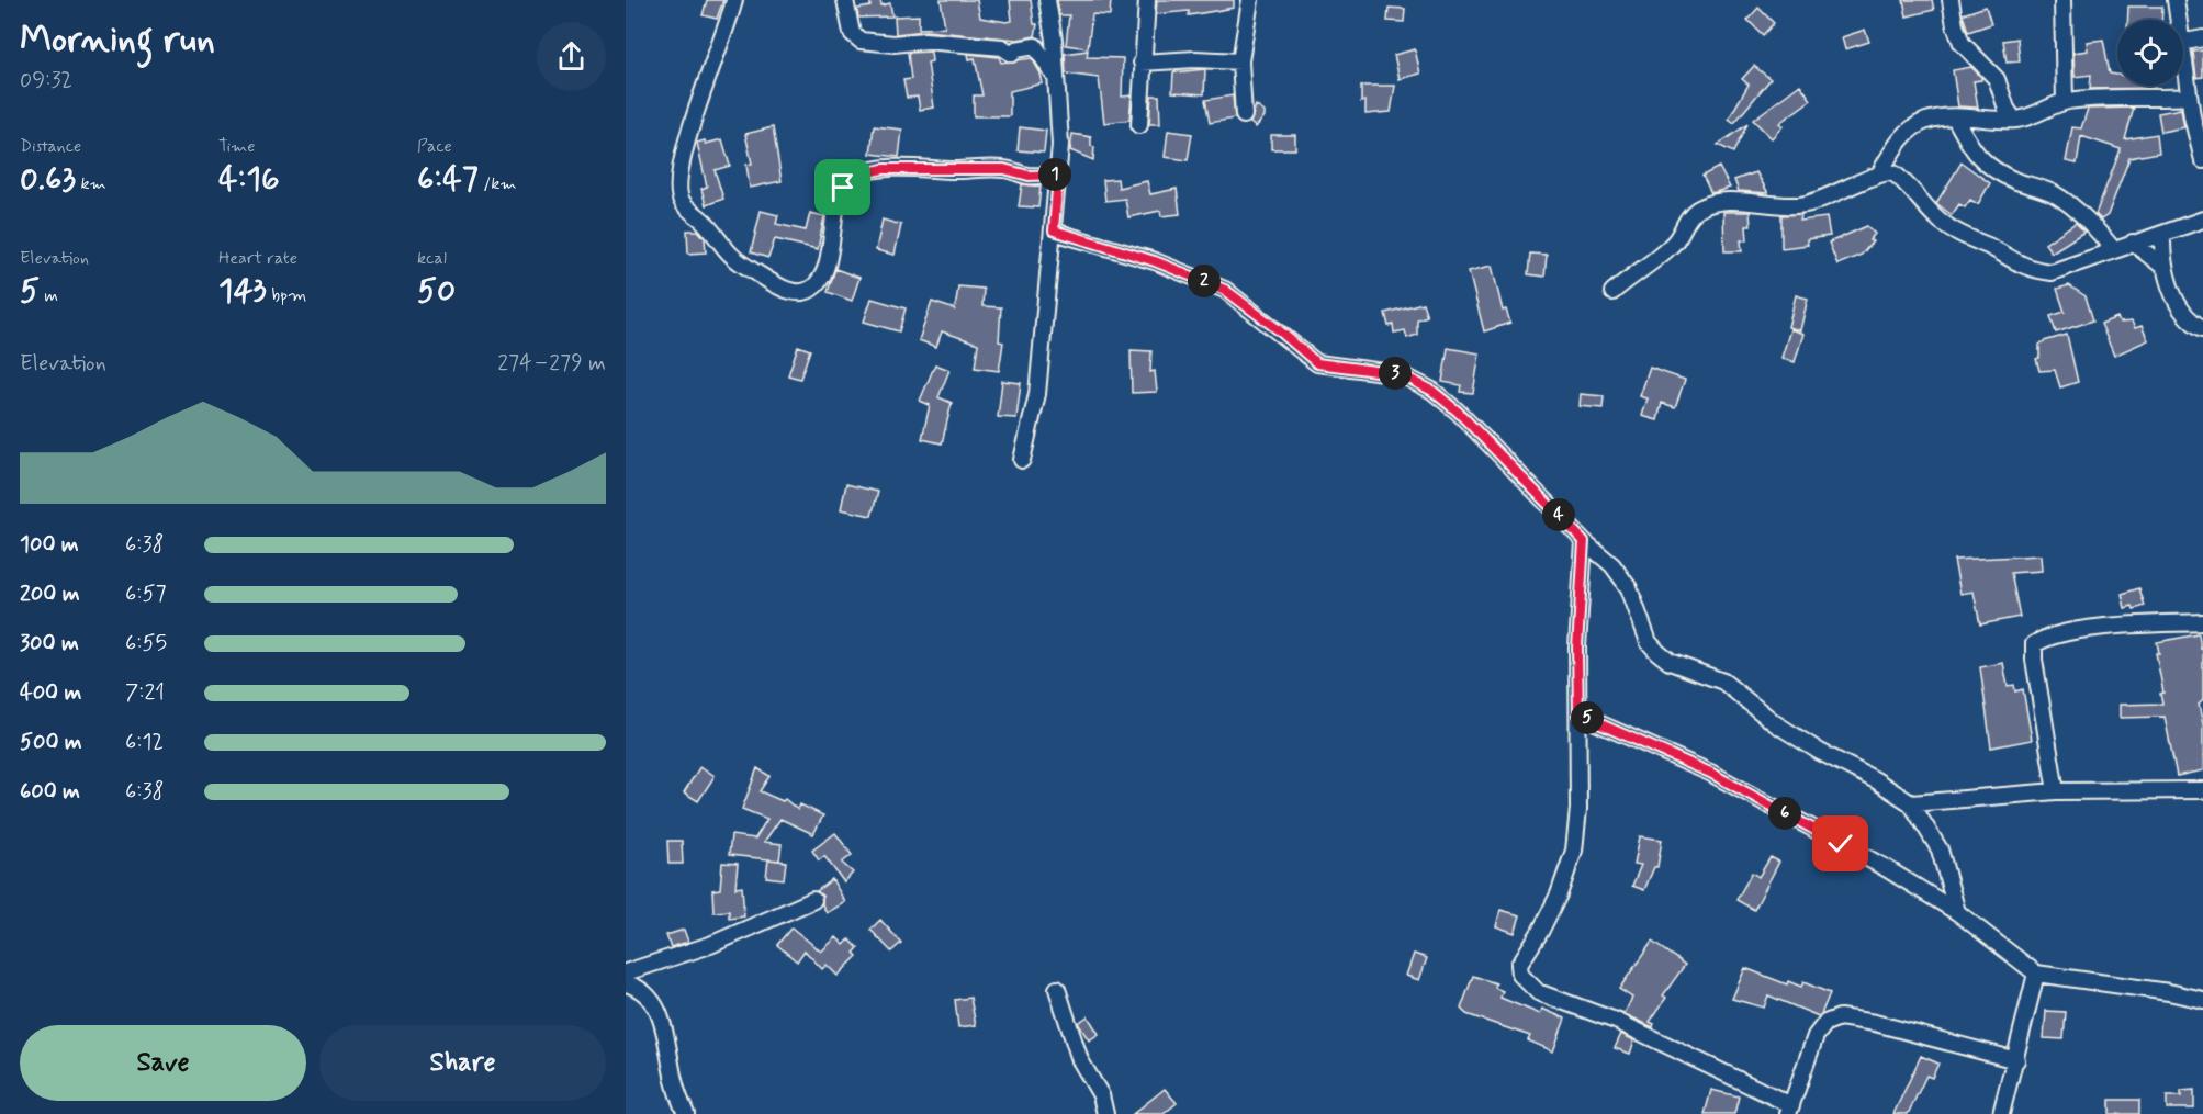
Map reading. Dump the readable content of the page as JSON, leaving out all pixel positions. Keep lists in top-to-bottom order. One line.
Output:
{"page":{"heading":["Morning run","09:32"],"stats":[["Distance","0.63 km"],["Time","4:16"],["Pace","6:47 /km"],["Elevation","5 m"],["Heart rate","143 bpm"],["kcal","50"]],"pins":["1","2","3","4","5","6"],"chart":["Elevation","274–279 m"],"list":[{"name":"100 m","note":"6:38"},{"name":"200 m","note":"6:57"},{"name":"300 m","note":"6:55"},{"name":"400 m","note":"7:21"},{"name":"500 m","note":"6:12"},{"name":"600 m","note":"6:38"}],"buttons":["Save","Share"]}}
